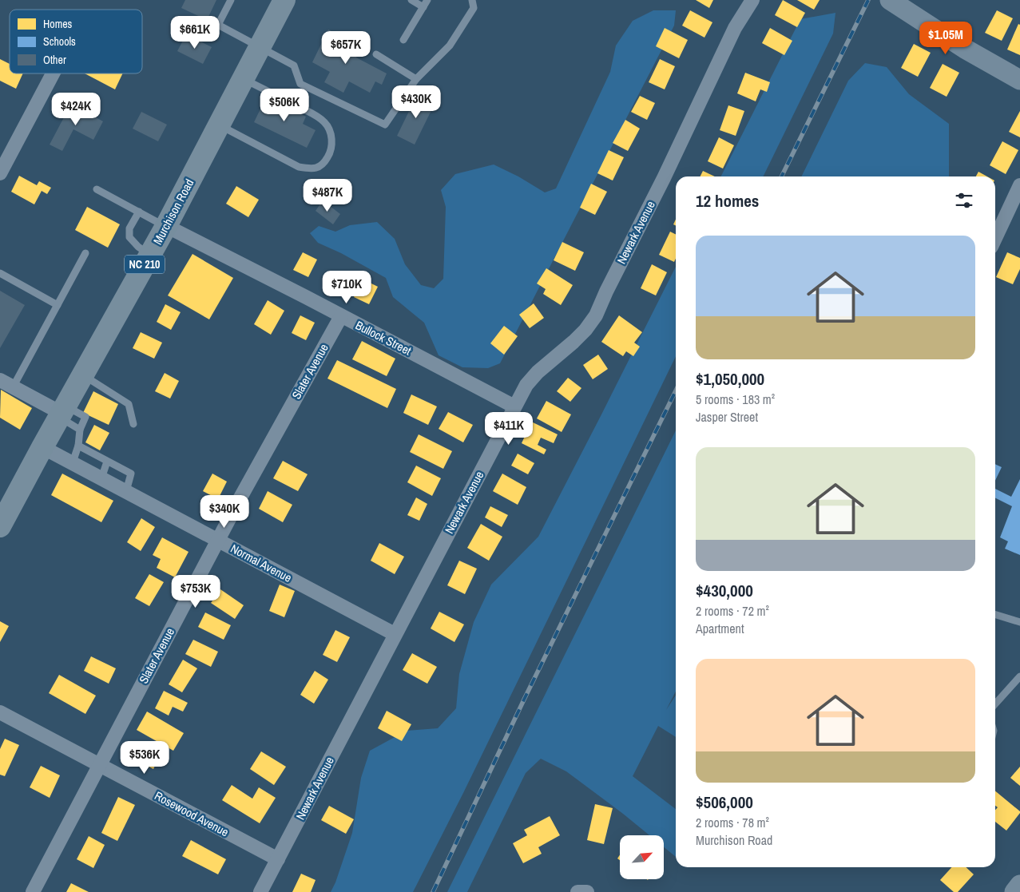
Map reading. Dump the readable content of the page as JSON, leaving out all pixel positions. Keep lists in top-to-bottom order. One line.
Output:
{"streets":{"main road":["Murchison Road","NC 210"],"street":["Newark Avenue","Bullock Street","Slater Avenue","Normal Avenue","Rosewood Avenue"]},"crossings":[["Murchison Road","Bullock Street"],["Murchison Road","Normal Avenue"],["Newark Avenue","Bullock Street"],["Newark Avenue","Normal Avenue"],["Newark Avenue","Rosewood Avenue"],["Bullock Street","Slater Avenue"],["Slater Avenue","Normal Avenue"],["Slater Avenue","Rosewood Avenue"]],"legend":["Homes","Schools","Other"],"north":"top right","page":{"price":["$661K","$1.05M","$657K","$430K","$506K","$424K","$487K","$710K","$411K","$340K","$753K","$536K"],"heading":"12 homes","list":[{"name":"$1,050,000","note":"5 rooms · 183 m² · Jasper Street"},{"name":"$430,000","note":"2 rooms · 72 m² · Apartment"},{"name":"$506,000","note":"2 rooms · 78 m² · Murchison Road"}]}}
